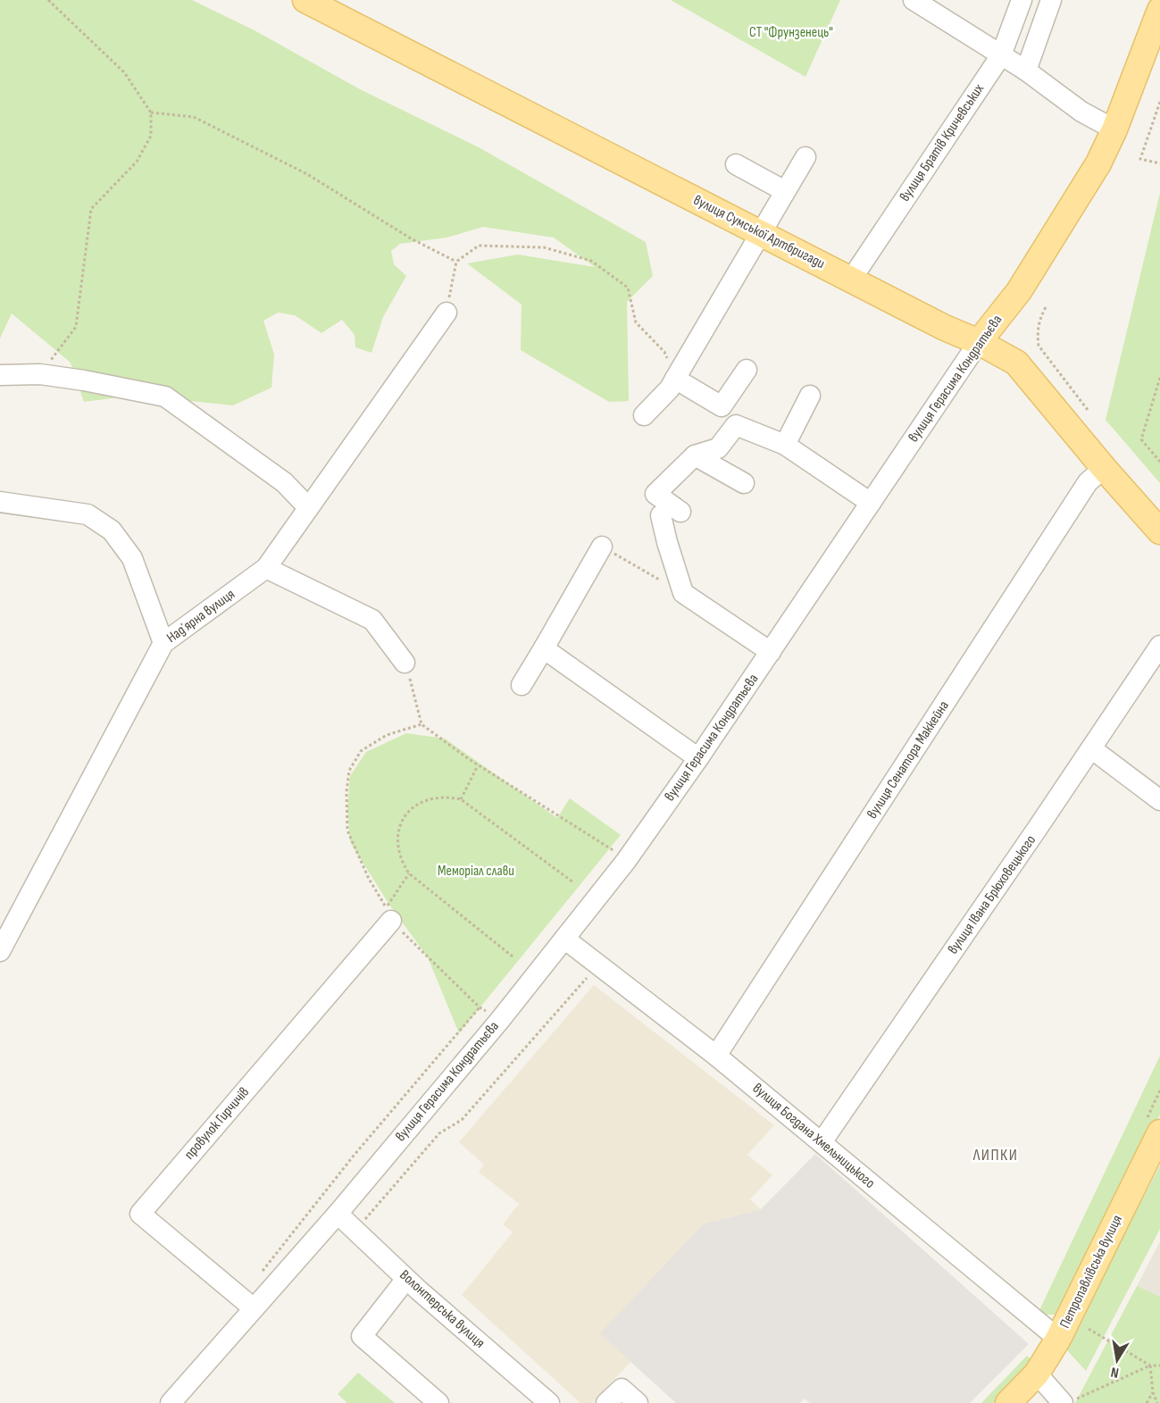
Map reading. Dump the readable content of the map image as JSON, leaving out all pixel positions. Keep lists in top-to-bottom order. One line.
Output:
{"streets":{"main road":["вулиця Сумської Артбригади","вулиця Герасима Кондратьєва","Петропавлівська вулиця"],"street":["вулиця Братів Кричевських","Надʼярна вулиця","вулиця Сенатора Маккейна","вулиця Івана Брюховецького","провулок Гирчичів","вулиця Богдана Хмельницького","Волонтерська вулиця"]},"crossings":[["вулиця Братів Кричевських","вулиця Сумської Артбригади"],["вулиця Сумської Артбригади","вулиця Герасима Кондратьєва"],["вулиця Сумської Артбригади","вулиця Сенатора Маккейна"],["вулиця Герасима Кондратьєва","провулок Гирчичів"],["вулиця Герасима Кондратьєва","вулиця Богдана Хмельницького"],["вулиця Герасима Кондратьєва","Волонтерська вулиця"],["вулиця Сенатора Маккейна","вулиця Богдана Хмельницького"],["вулиця Івана Брюховецького","вулиця Богдана Хмельницького"],["вулиця Богдана Хмельницького","Петропавлівська вулиця"]],"districts":["ЛИПКИ"],"parks":["СТ \"Фрунзенець\"","Меморіал слави"],"north":"bottom"}
